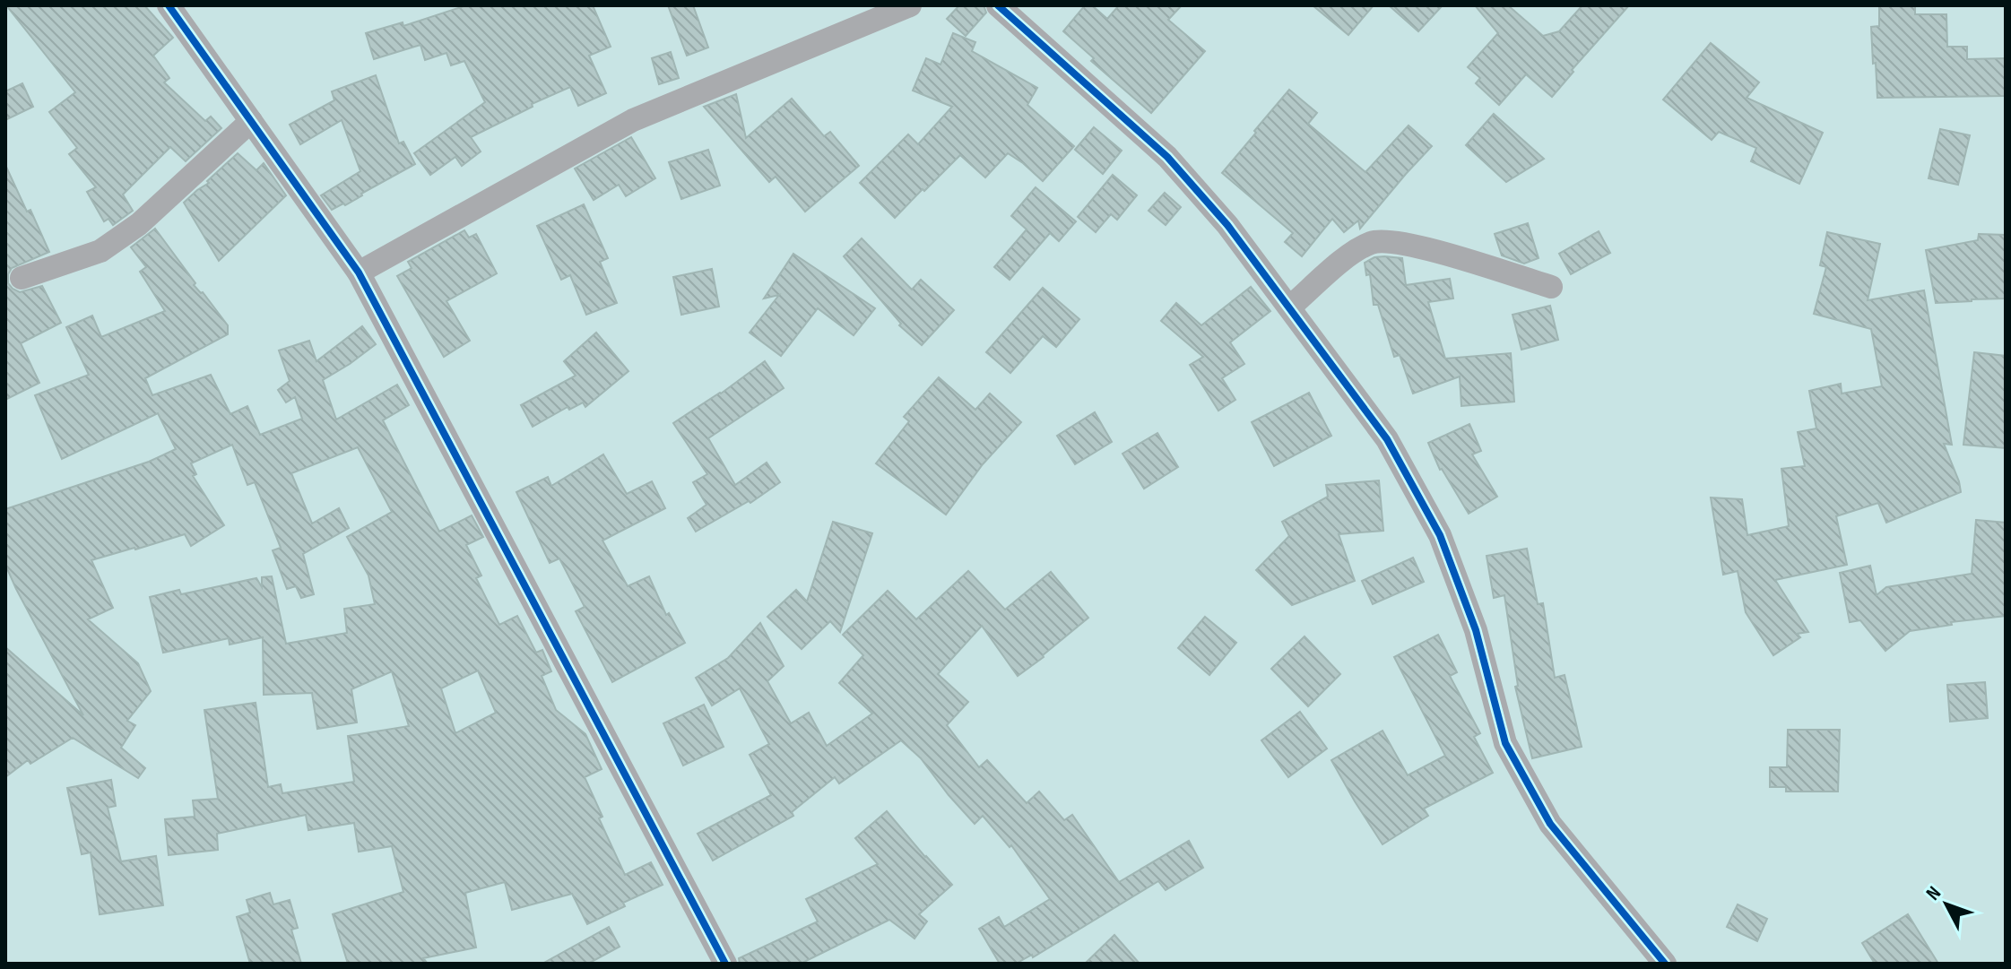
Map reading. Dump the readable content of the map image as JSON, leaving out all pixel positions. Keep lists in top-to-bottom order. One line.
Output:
{"north":"top left"}
